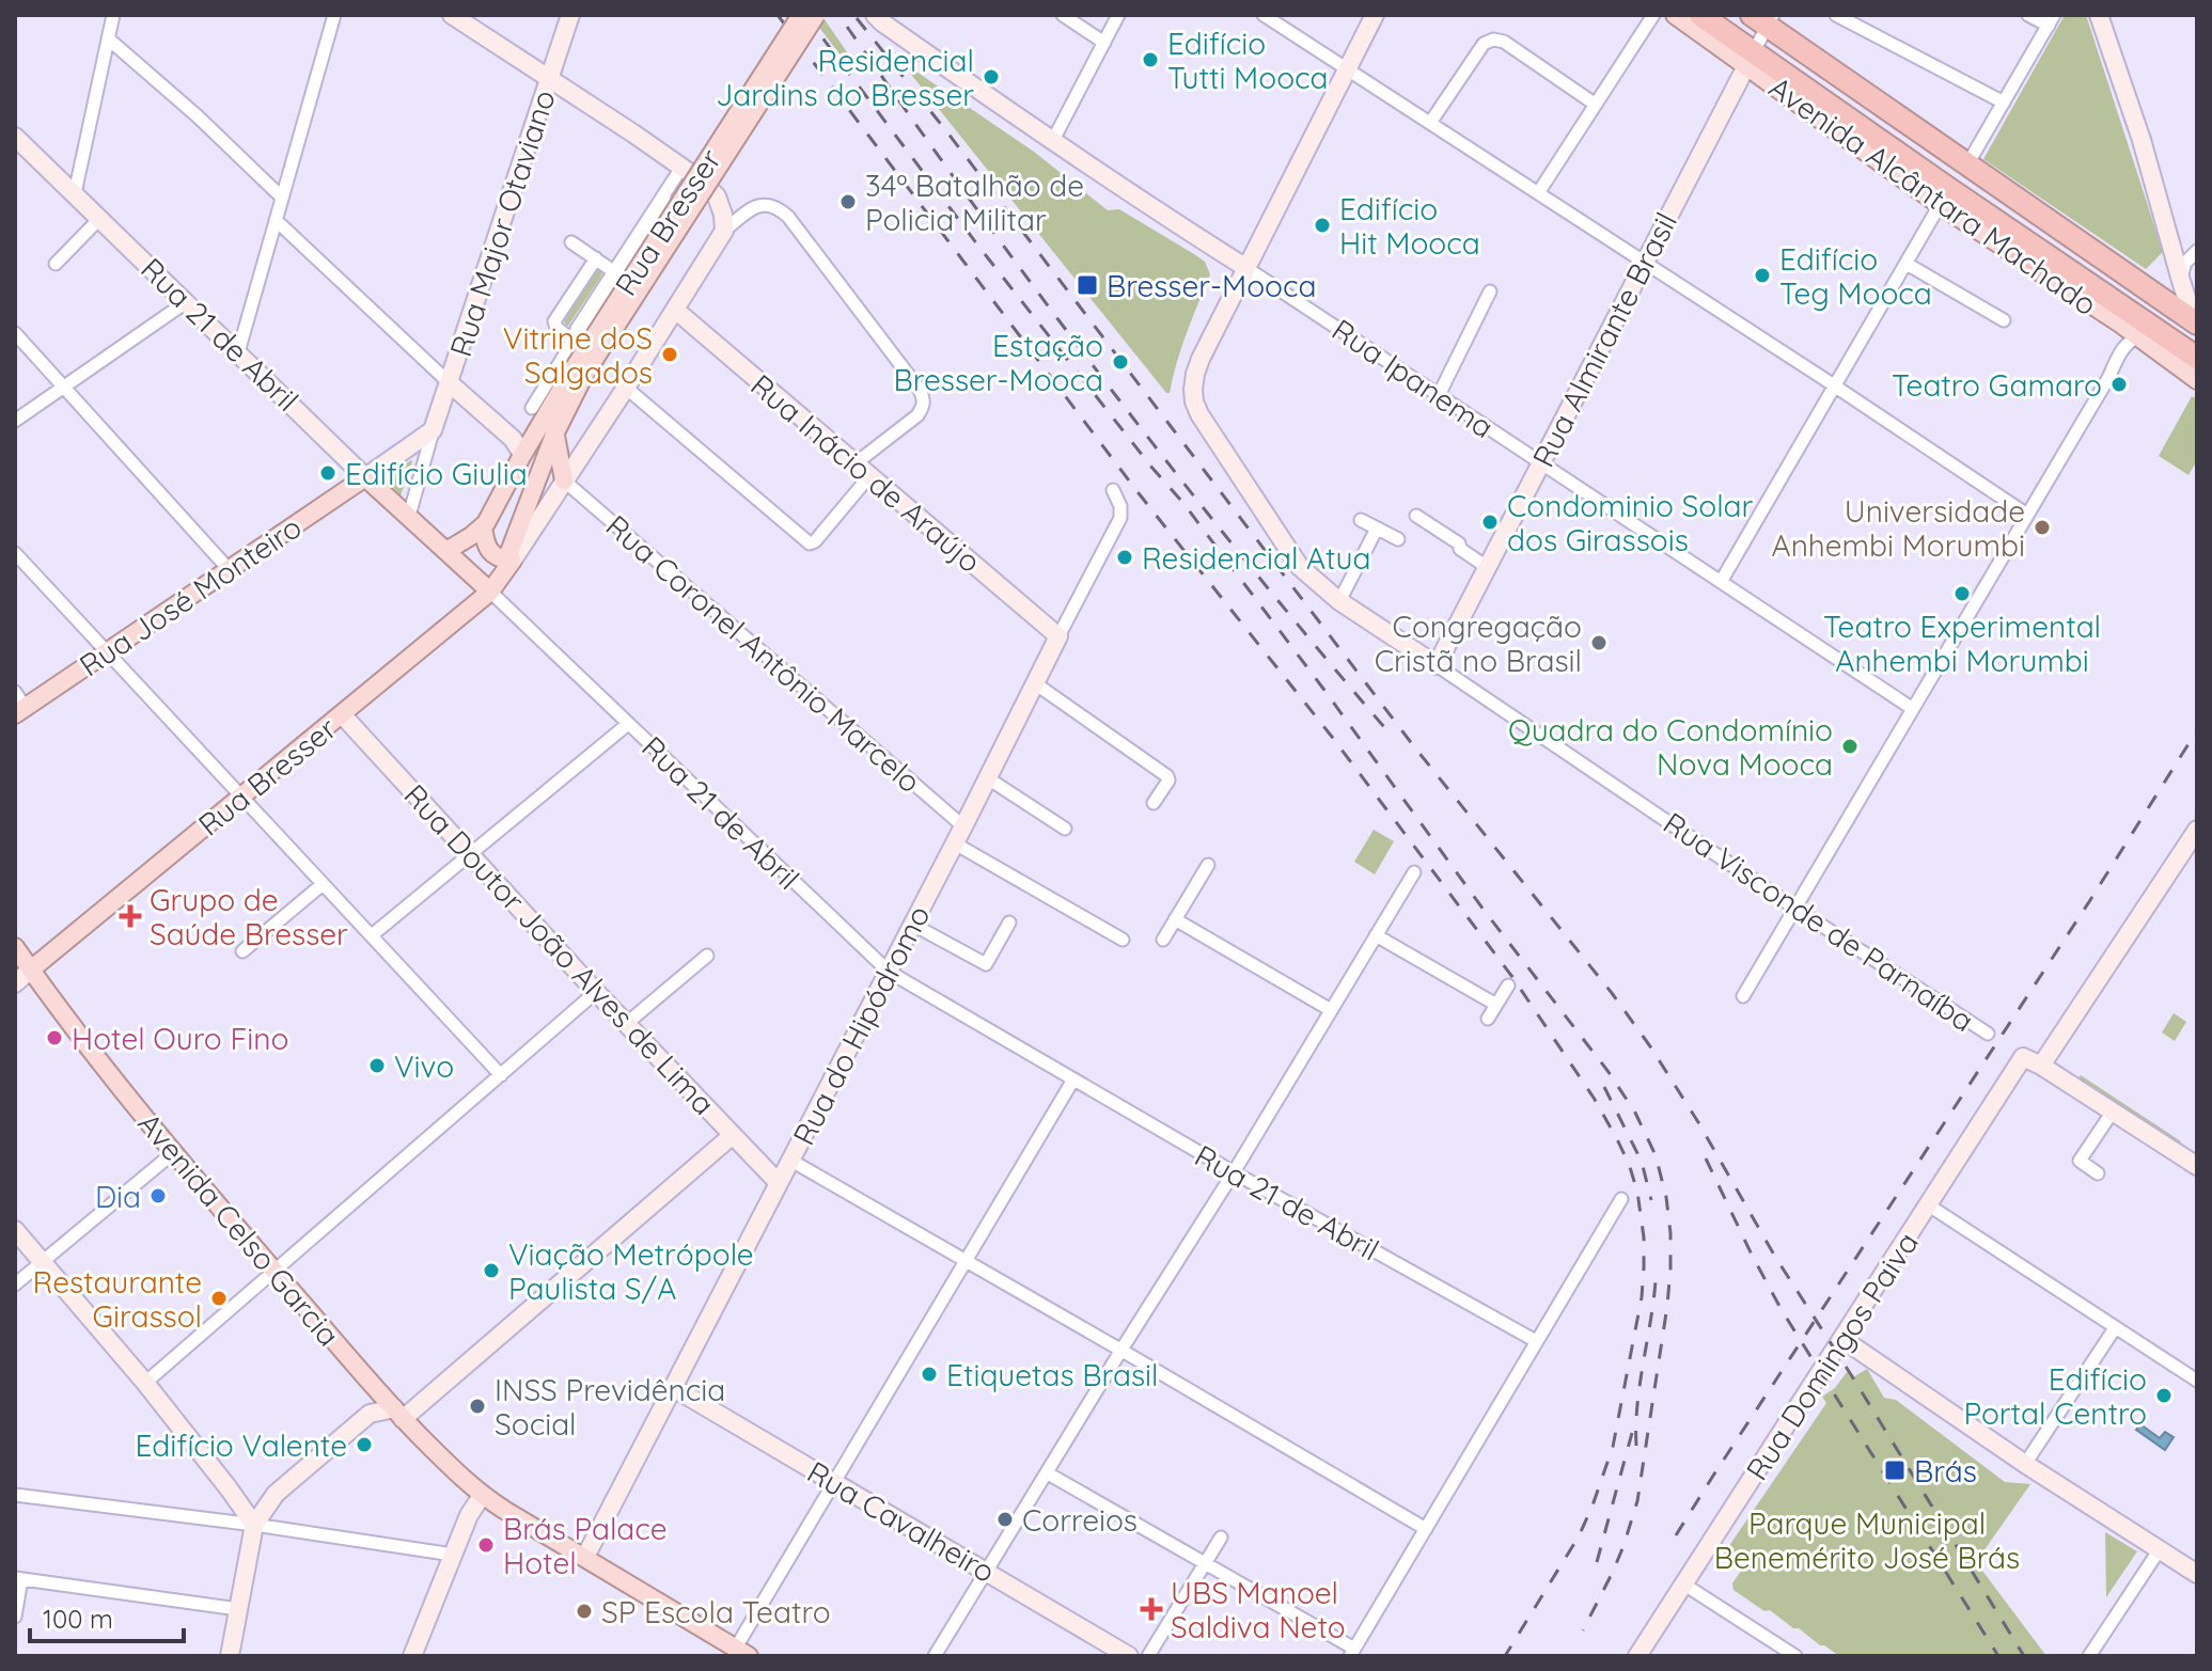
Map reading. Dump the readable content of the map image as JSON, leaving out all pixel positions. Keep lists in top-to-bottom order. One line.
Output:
{"streets":{"highway":["Avenida Alcântara Machado"],"main road":["Rua Bresser","Rua 21 de Abril","Rua José Monteiro","Avenida Celso Garcia"],"street":["Rua Major Otaviano","Rua Almirante Brasil","Rua Ipanema","Rua Inácio de Araújo","Rua Coronel Antônio Marcelo","Rua Visconde de Parnaíba","Rua Doutor João Alves de Lima","Rua do Hipódromo","Rua Domingos Paiva","Rua Cavalheiro"]},"crossings":[["Avenida Alcântara Machado","Rua Almirante Brasil"],["Rua Bresser","Rua 21 de Abril"],["Rua Bresser","Rua Inácio de Araújo"],["Rua Bresser","Rua Coronel Antônio Marcelo"],["Rua Bresser","Rua Doutor João Alves de Lima"],["Rua Bresser","Avenida Celso Garcia"],["Rua Major Otaviano","Rua 21 de Abril"],["Rua 21 de Abril","Rua José Monteiro"],["Rua 21 de Abril","Rua do Hipódromo"],["Rua Almirante Brasil","Rua Ipanema"],["Rua Almirante Brasil","Rua Visconde de Parnaíba"],["Rua Ipanema","Rua Visconde de Parnaíba"],["Rua Inácio de Araújo","Rua do Hipódromo"],["Rua Coronel Antônio Marcelo","Rua do Hipódromo"],["Rua Doutor João Alves de Lima","Rua do Hipódromo"],["Rua do Hipódromo","Avenida Celso Garcia"],["Rua do Hipódromo","Rua Cavalheiro"]],"parks":["Parque Municipal Benemérito José Brás"],"places":{"other":["Edifício Tutti Mooca","Residencial Jardins do Bresser","34º Batalhão de Policia Militar","Edifício Hit Mooca","Edifício Teg Mooca","Vitrine doS Salgados","Estação Bresser-Mooca","Teatro Gamaro","Edifício Giulia","Condominio Solar dos Girassois","Universidade Anhembi Morumbi","Residencial Atua","Teatro Experimental Anhembi Morumbi","Congregação Cristã no Brasil","Quadra do Condomínio Nova Mooca","Hotel Ouro Fino","Vivo","Dia","Viação Metrópole Paulista S/A","Restaurante Girassol","Etiquetas Brasil","Edifício Portal Centro","INSS Previdência Social","Edifício Valente","Correios","Brás Palace Hotel","SP Escola Teatro"],"transit":["Bresser-Mooca","Brás"],"health":["Grupo de Saúde Bresser","UBS Manoel Saldiva Neto"]},"scale_bar":"100 m"}
